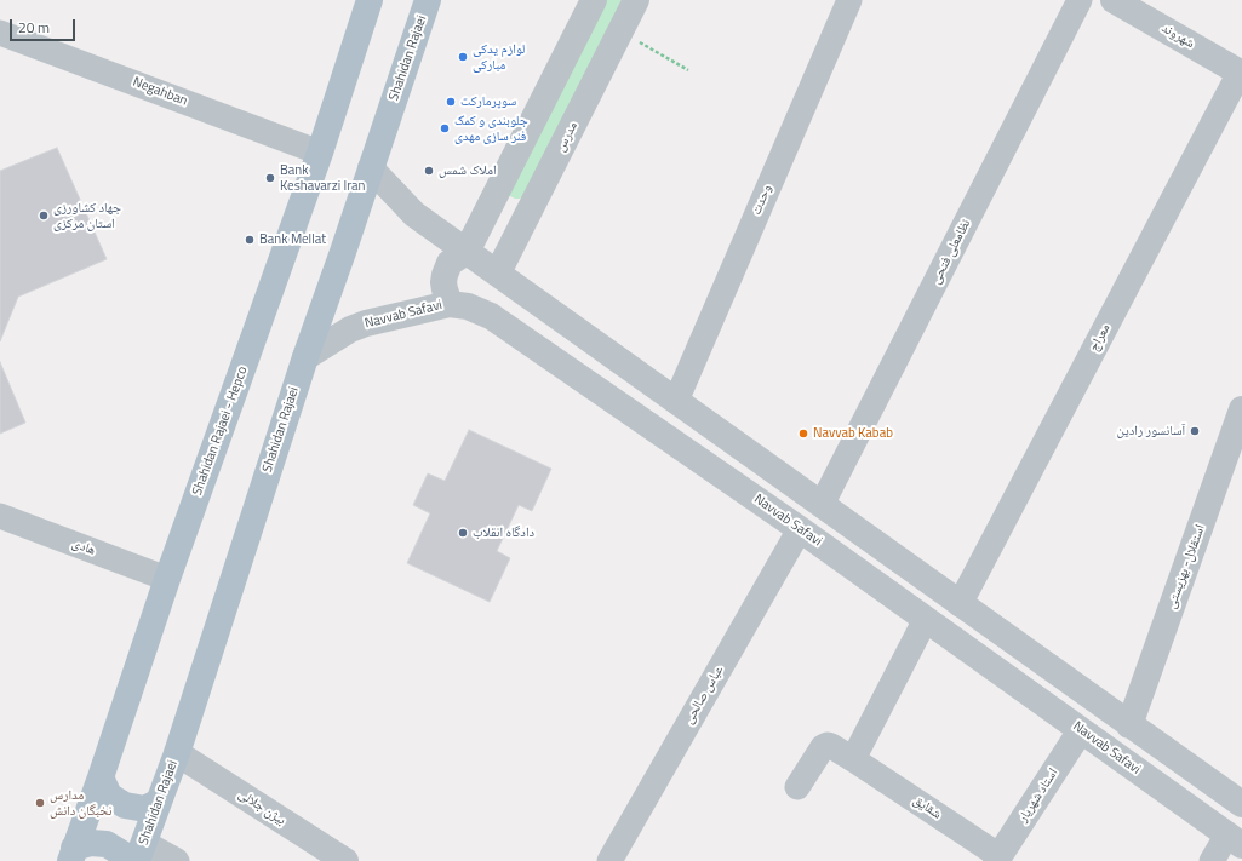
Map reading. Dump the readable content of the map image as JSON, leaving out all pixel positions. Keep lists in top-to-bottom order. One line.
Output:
{"streets":{"main road":["Shahidan Rajaei","Shahidan Rajaei - Hepco"],"street":["شهروند","Negahban","مدرس","وحدت","نظامعلی فتحی","Navvab Safavi","معراج","هادی","استقلال- بهزیستی","عباس صالحی","استاد شهریار","بیژن جلالی","شقایق"]},"crossings":[["شهروند","معراج"],["Shahidan Rajaei","Navvab Safavi"],["Shahidan Rajaei","بیژن جلالی"],["Negahban","Shahidan Rajaei - Hepco"],["Navvab Safavi","عباس صالحی"],["Navvab Safavi","استاد شهریار"],["Shahidan Rajaei - Hepco","هادی"],["استاد شهریار","شقایق"]],"places":["لوازم یدکی مبارکی","سوپرمارکت","جلوبندی و کمک فنر سازی مهدی","املاک شمس","Bank Keshavarzi Iran","جهاد کشاورزی استان مرکزی","Bank Mellat","آسانسور رادین","Navvab Kabab","دادگاه انقلاب","مدارس نخبگان دانش"],"scale_bar":"20 m"}
